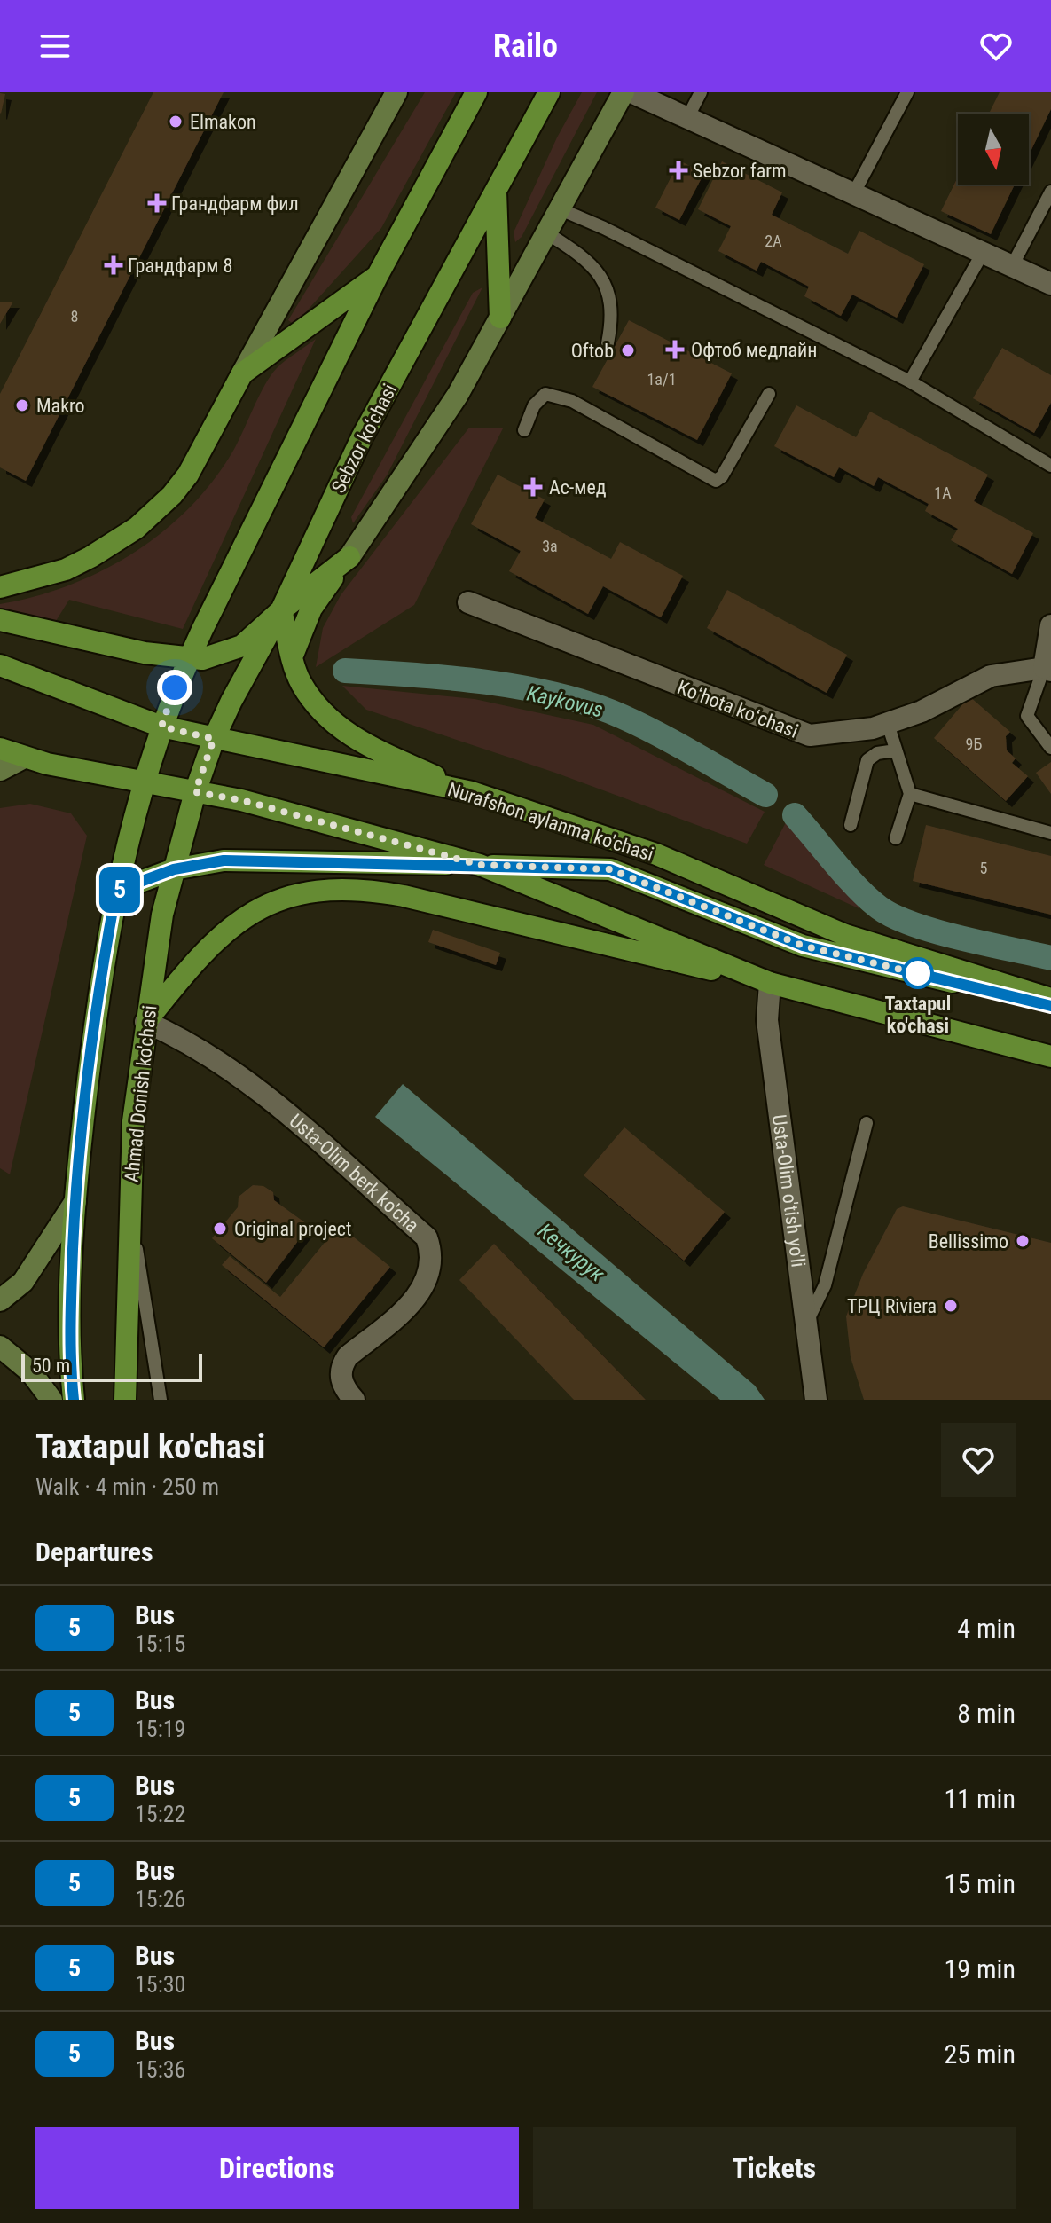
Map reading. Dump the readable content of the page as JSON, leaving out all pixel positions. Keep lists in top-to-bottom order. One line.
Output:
{"streets":{"main road":["Sebzor ko‘chasi","Nurafshon aylanma ko'chasi","Ahmad Donish ko'chasi"],"street":["Koʻhota koʻchasi","Usta-Olim berk ko'cha","Usta-Olim o'tish yo'li"]},"crossings":[["Sebzor ko‘chasi","Nurafshon aylanma ko'chasi"],["Sebzor ko‘chasi","Ahmad Donish ko'chasi"],["Ahmad Donish ko'chasi","Usta-Olim berk ko'cha"]],"water":["Kaykovus","Кечкурук"],"places":{"other":["Elmakon","Oftob","Makro","Taxtapul ko'chasi","Original project","Bellissimo","ТРЦ Riviera"],"health":["Sebzor farm","Грандфарм фил","Грандфарм 8","Офтоб медлайн","Ас-мед"]},"lines":["bus line 5"],"house_numbers":["2А","8","1а/1","1А","3а","9Б","5"],"scale_bar":"50 m","north":"bottom","page":{"header":"Railo","on_map":"5","scale":"50 m","heading":[["Taxtapul ko'chasi","Walk · 4 min · 250 m"],"Departures"],"list":[{"mark":"5","name":"Bus","note":"15:15","value":"4 min"},{"mark":"5","name":"Bus","note":"15:19","value":"8 min"},{"mark":"5","name":"Bus","note":"15:22","value":"11 min"},{"mark":"5","name":"Bus","note":"15:26","value":"15 min"},{"mark":"5","name":"Bus","note":"15:30","value":"19 min"},{"mark":"5","name":"Bus","note":"15:36","value":"25 min"}],"buttons":["Directions","Tickets"]}}
